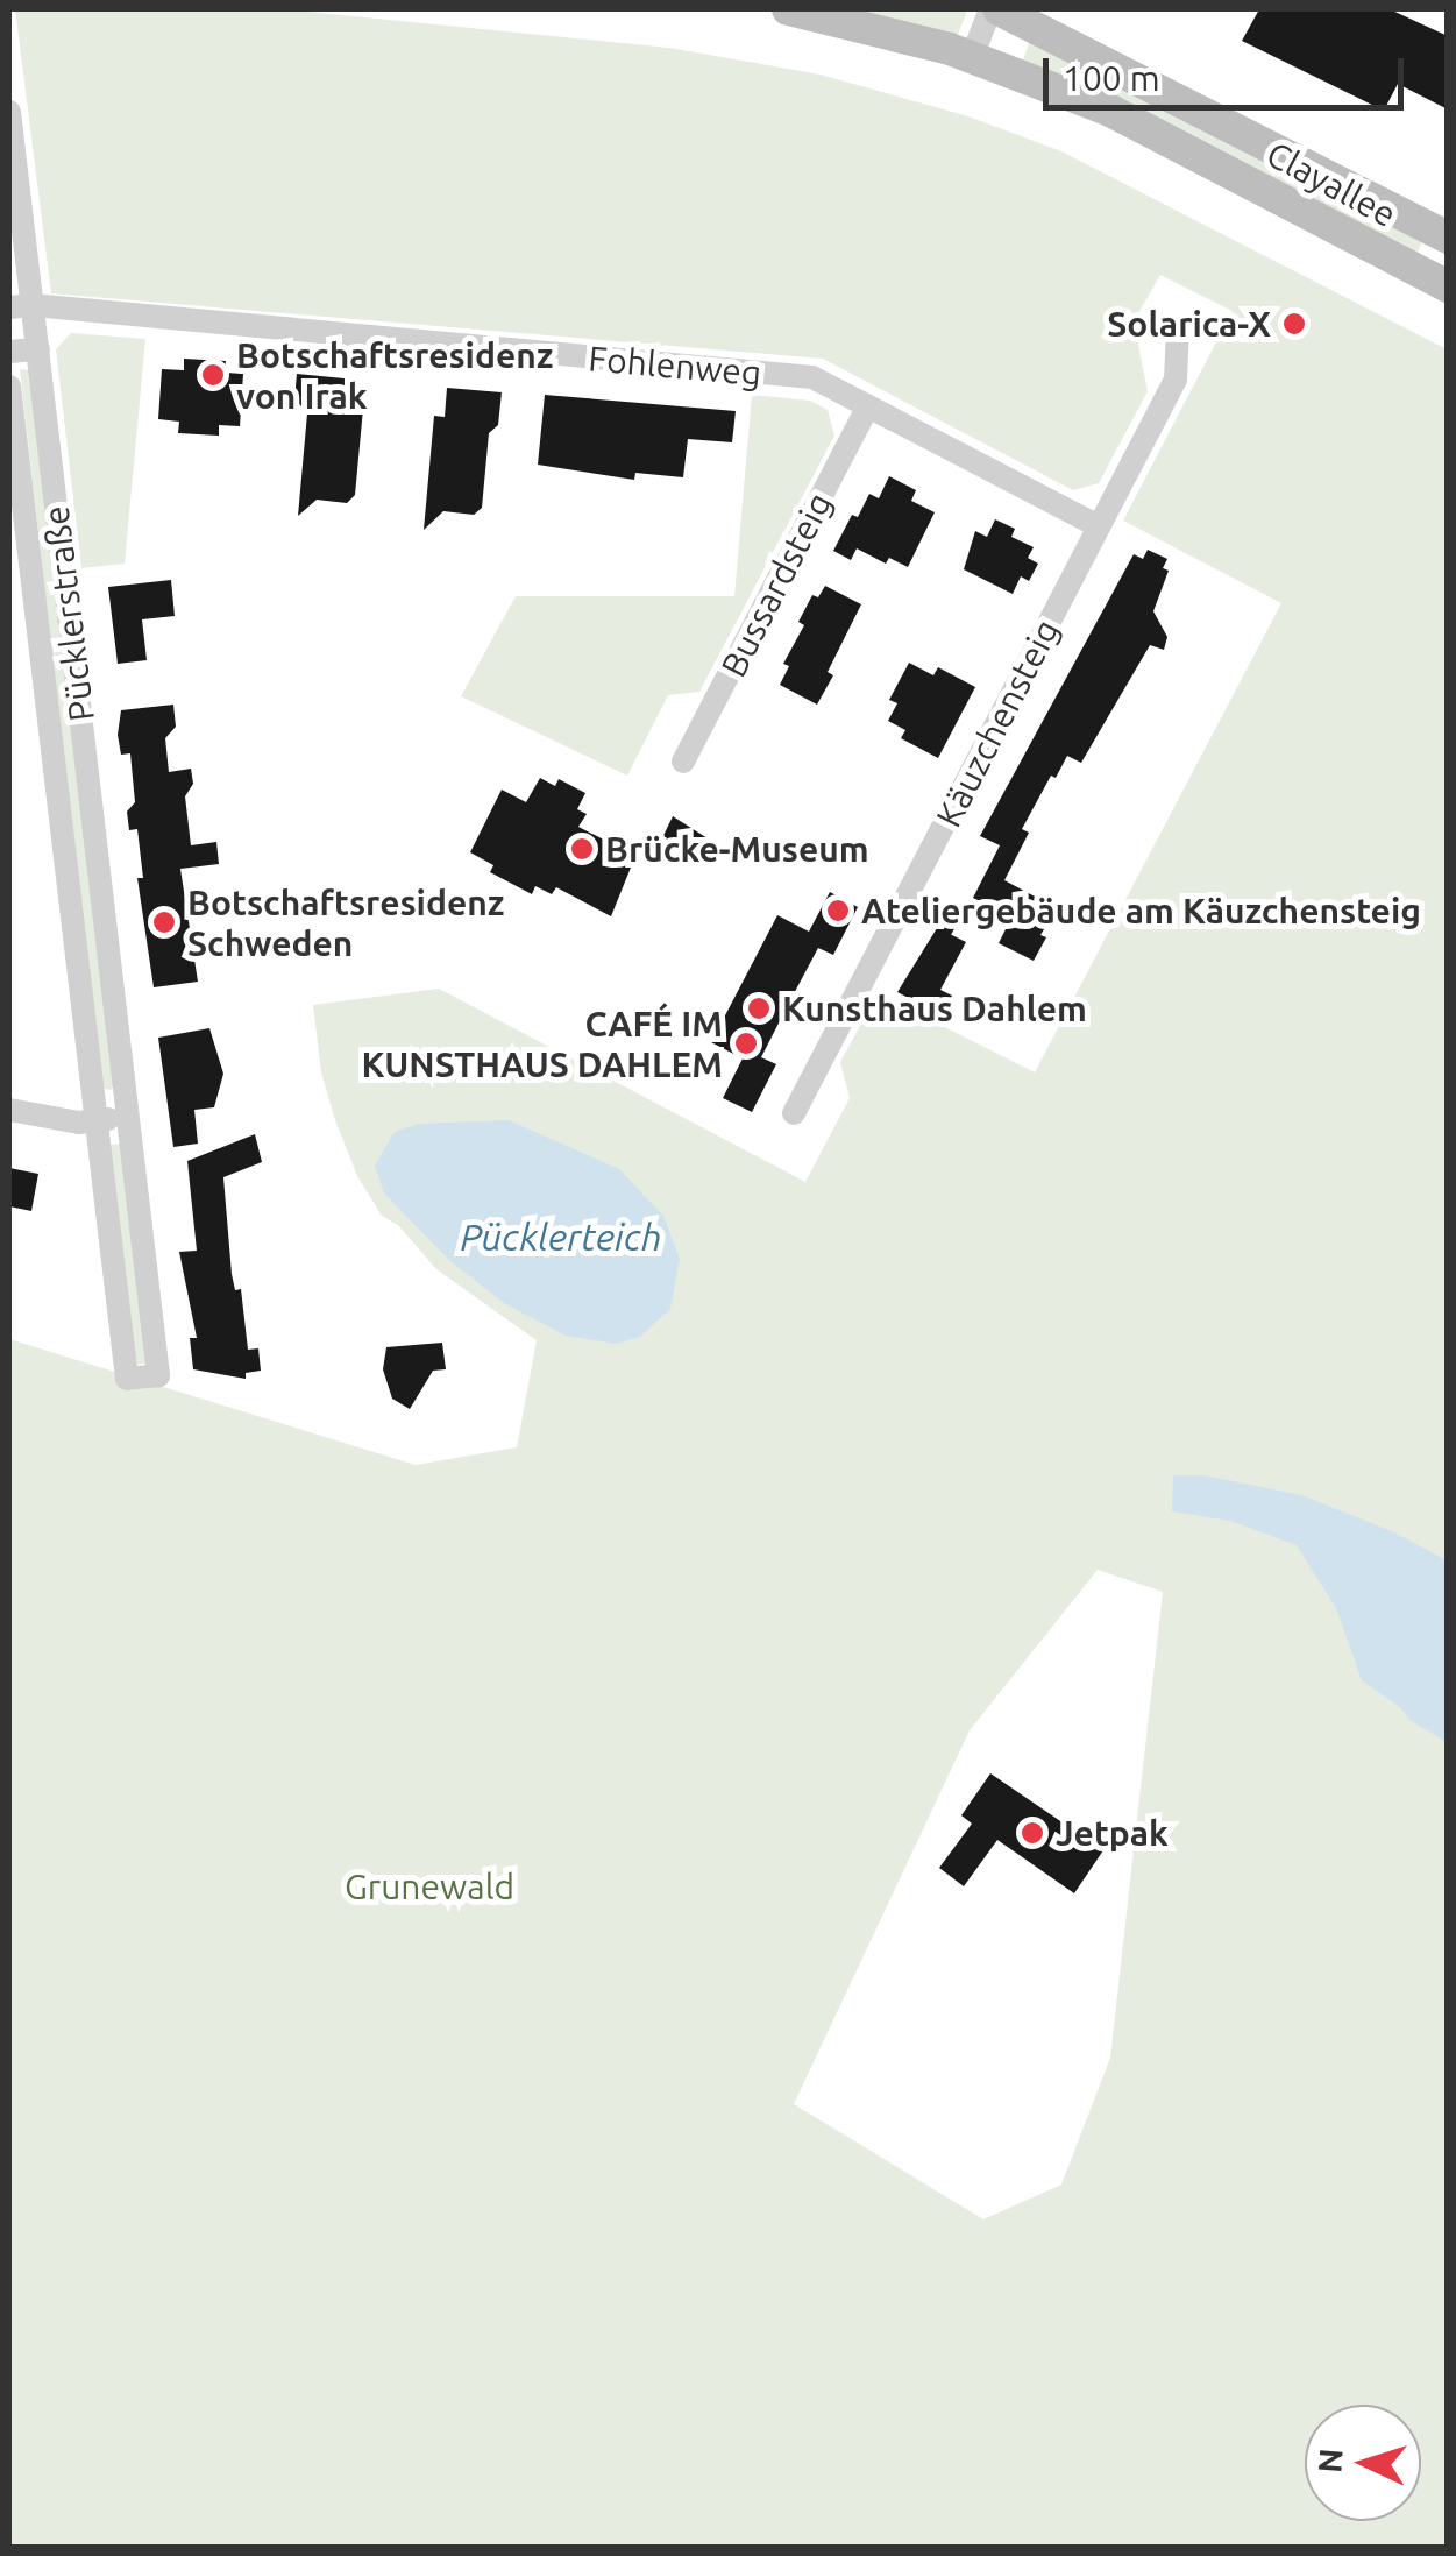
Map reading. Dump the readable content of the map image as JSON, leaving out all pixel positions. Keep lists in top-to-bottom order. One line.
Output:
{"streets":{"main road":["Clayallee"],"street":["Fohlenweg","Bussardsteig","Pücklerstraße","Käuzchensteig"]},"crossings":[["Fohlenweg","Bussardsteig"],["Fohlenweg","Pücklerstraße"],["Fohlenweg","Käuzchensteig"]],"water":["Pücklerteich"],"parks":["Grunewald"],"places":["Solarica-X","Botschaftsresidenz von Irak","Brücke-Museum","Ateliergebäude am Käuzchensteig","Botschaftsresidenz Schweden","Kunsthaus Dahlem","CAFÉ IM KUNSTHAUS DAHLEM","Jetpak"],"scale_bar":"100 m","north":"left"}
